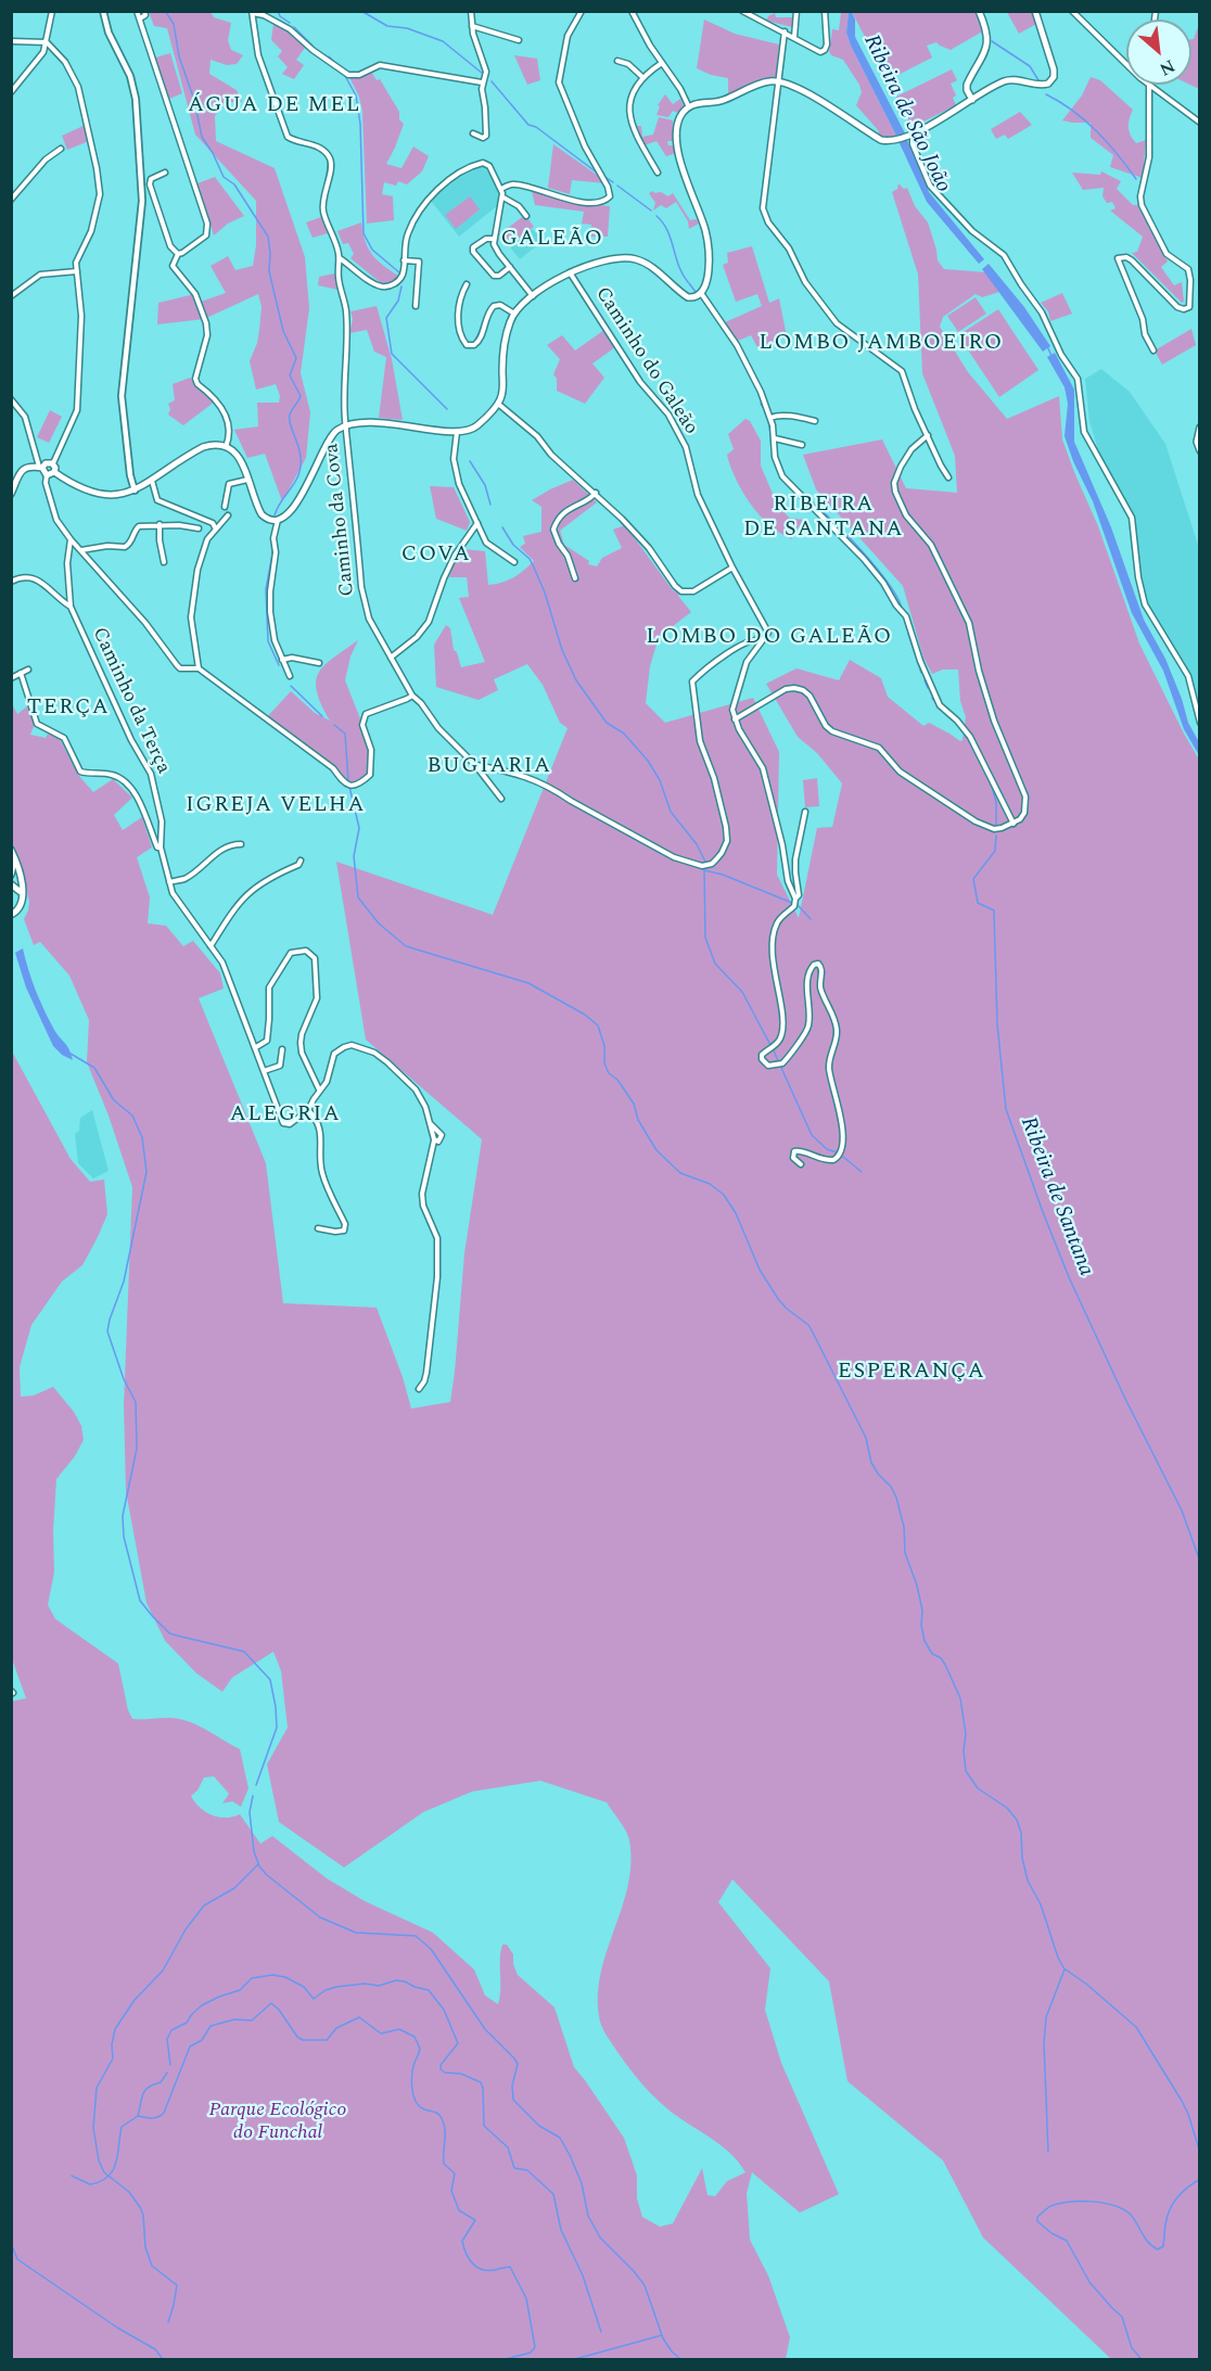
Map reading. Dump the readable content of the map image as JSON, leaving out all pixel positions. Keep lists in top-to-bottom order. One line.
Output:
{"streets":{"street":["Caminho do Galeão","Caminho da Cova","Caminho da Terça"]},"districts":["ÁGUA DE MEL","GALEÃO","LOMBO JAMBOEIRO","RIBEIRA DE SANTANA","COVA","LOMBO DO GALEÃO","TERÇA","BUGIARIA","IGREJA VELHA","ALEGRIA","ESPERANÇA"],"water":["Ribeira de São João","Ribeira de Santana"],"parks":["Parque Ecológico do Funchal"],"north":"bottom right"}
